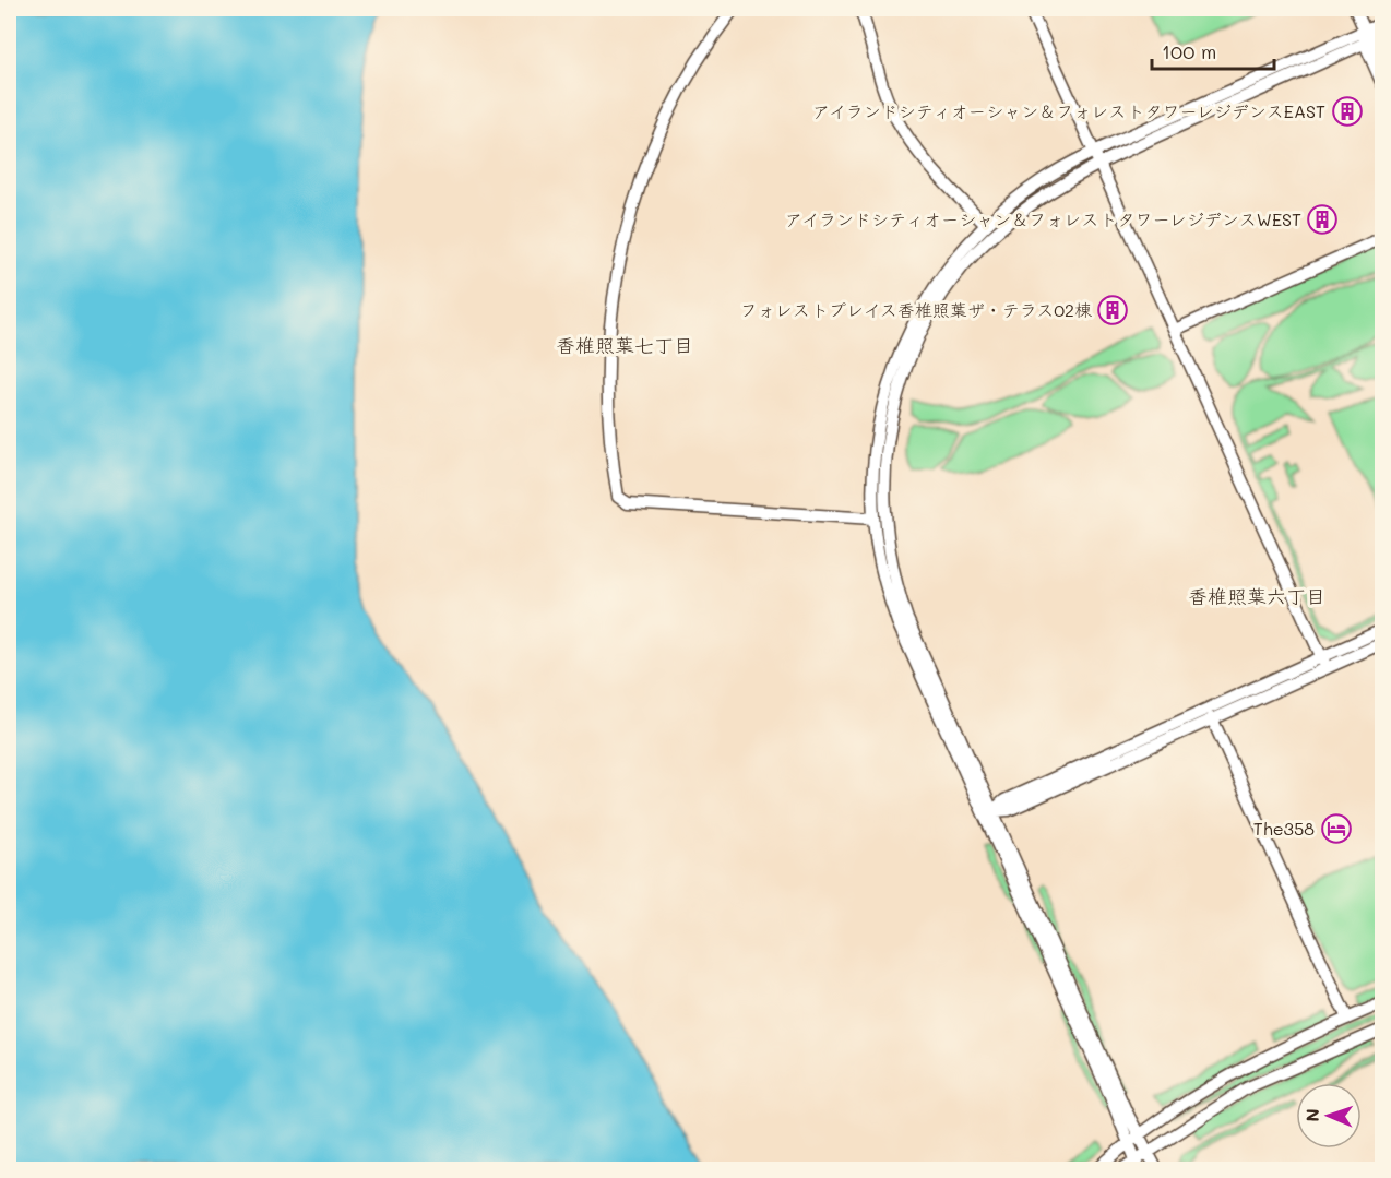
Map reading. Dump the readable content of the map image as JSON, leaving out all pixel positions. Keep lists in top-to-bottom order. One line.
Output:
{"districts":["香椎照葉七丁目","香椎照葉六丁目"],"places":{"building":["アイランドシティオーシャン＆フォレストタワーレジデンスEAST","アイランドシティオーシャン＆フォレストタワーレジデンスWEST","フォレストプレイス香椎照葉ザ・テラス02棟"],"hotel":["The358"]},"scale_bar":"100 m","north":"left"}
